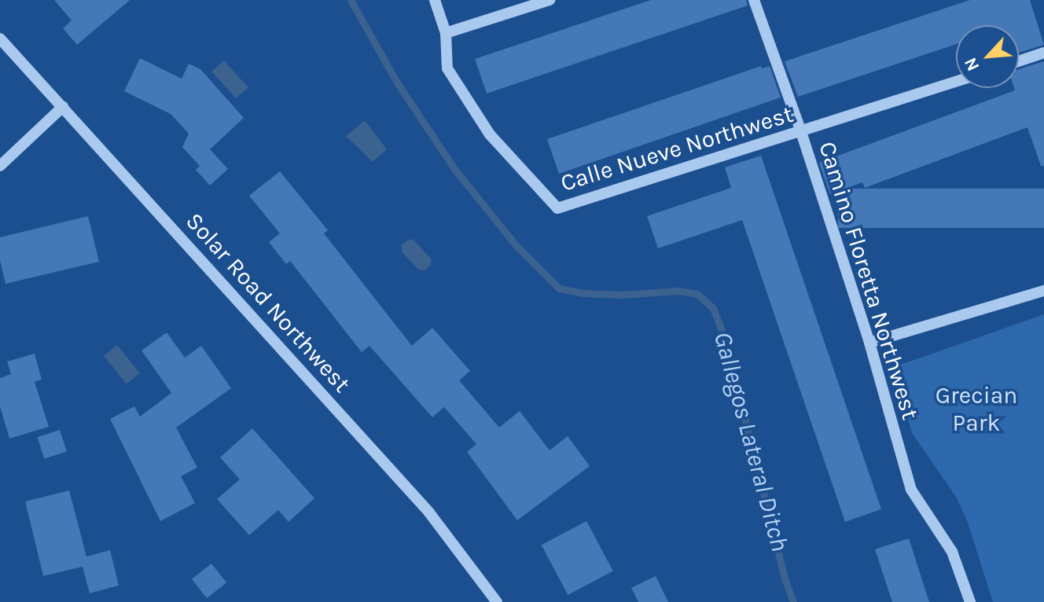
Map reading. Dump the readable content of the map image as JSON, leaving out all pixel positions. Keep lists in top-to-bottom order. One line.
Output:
{"streets":{"street":["Calle Nueve Northwest","Camino Floretta Northwest","Solar Road Northwest"]},"crossings":[["Calle Nueve Northwest","Camino Floretta Northwest"]],"water":["Gallegos Lateral Ditch"],"parks":["Grecian Park"],"north":"bottom left"}
